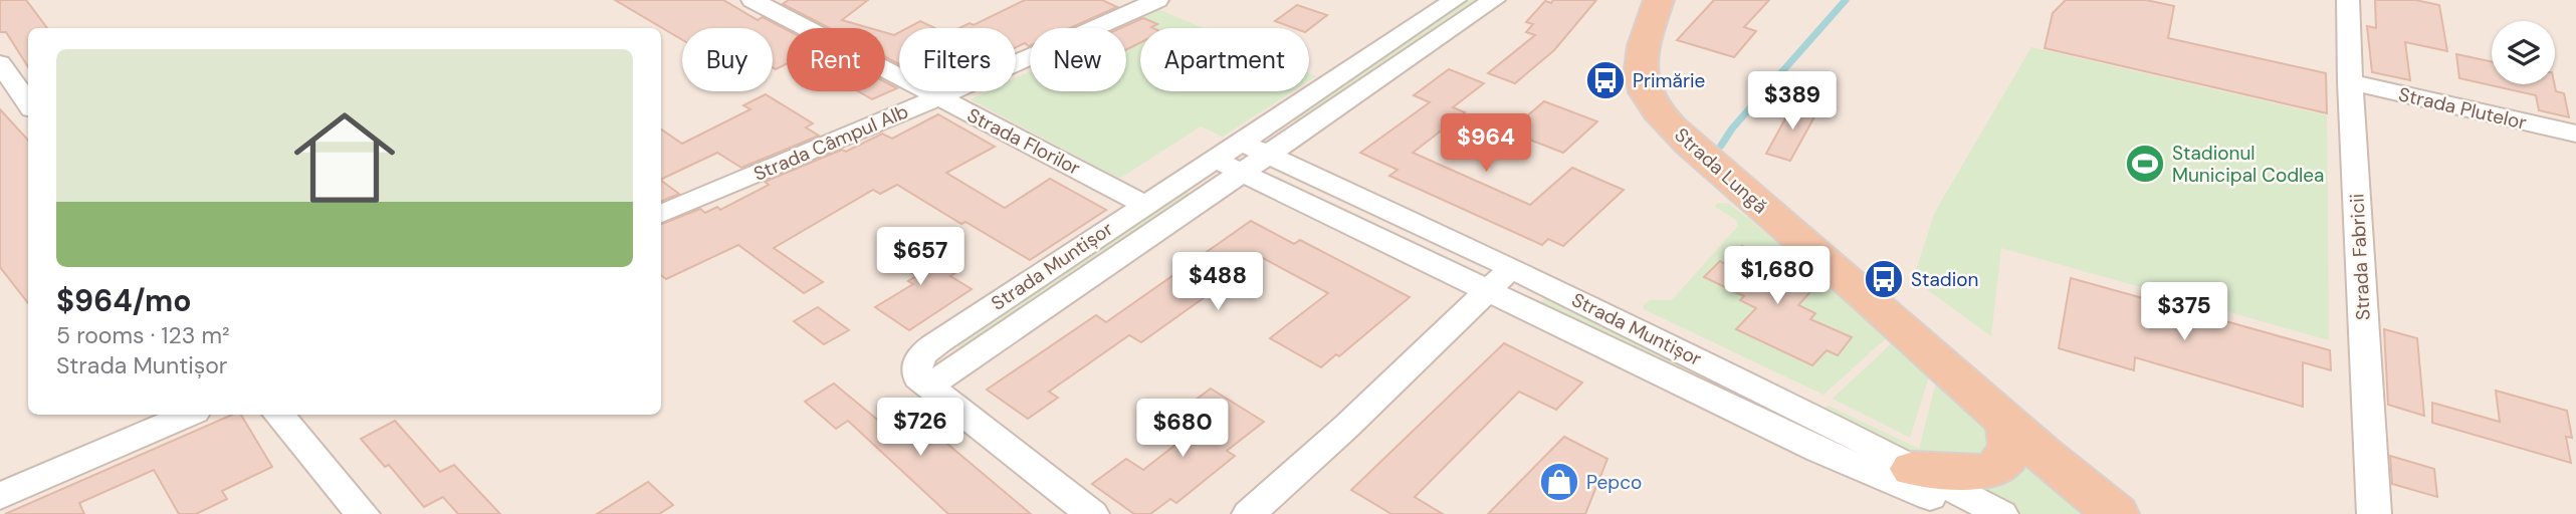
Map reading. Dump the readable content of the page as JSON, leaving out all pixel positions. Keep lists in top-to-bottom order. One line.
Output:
{"streets":{"highway":["Strada Lungă"],"street":["Strada Plutelor","Strada Florilor","Strada Câmpul Alb","Strada Fabricii","Strada Muntișor"]},"crossings":[["Strada Plutelor","Strada Fabricii"],["Strada Florilor","Strada Câmpul Alb"],["Strada Florilor","Strada Muntișor"]],"places":{"bus stop":["Primărie","Stadion"],"sports":["Stadionul Municipal Codlea"],"shop":["Pepco"]},"page":{"chip":["Buy","Rent","Filters","New","Apartment"],"list":[{"name":"$964/mo","note":"5 rooms · 123 m² · Strada Muntișor"}],"price":["$389","$964","$657","$1,680","$488","$375","$726","$680"]}}
